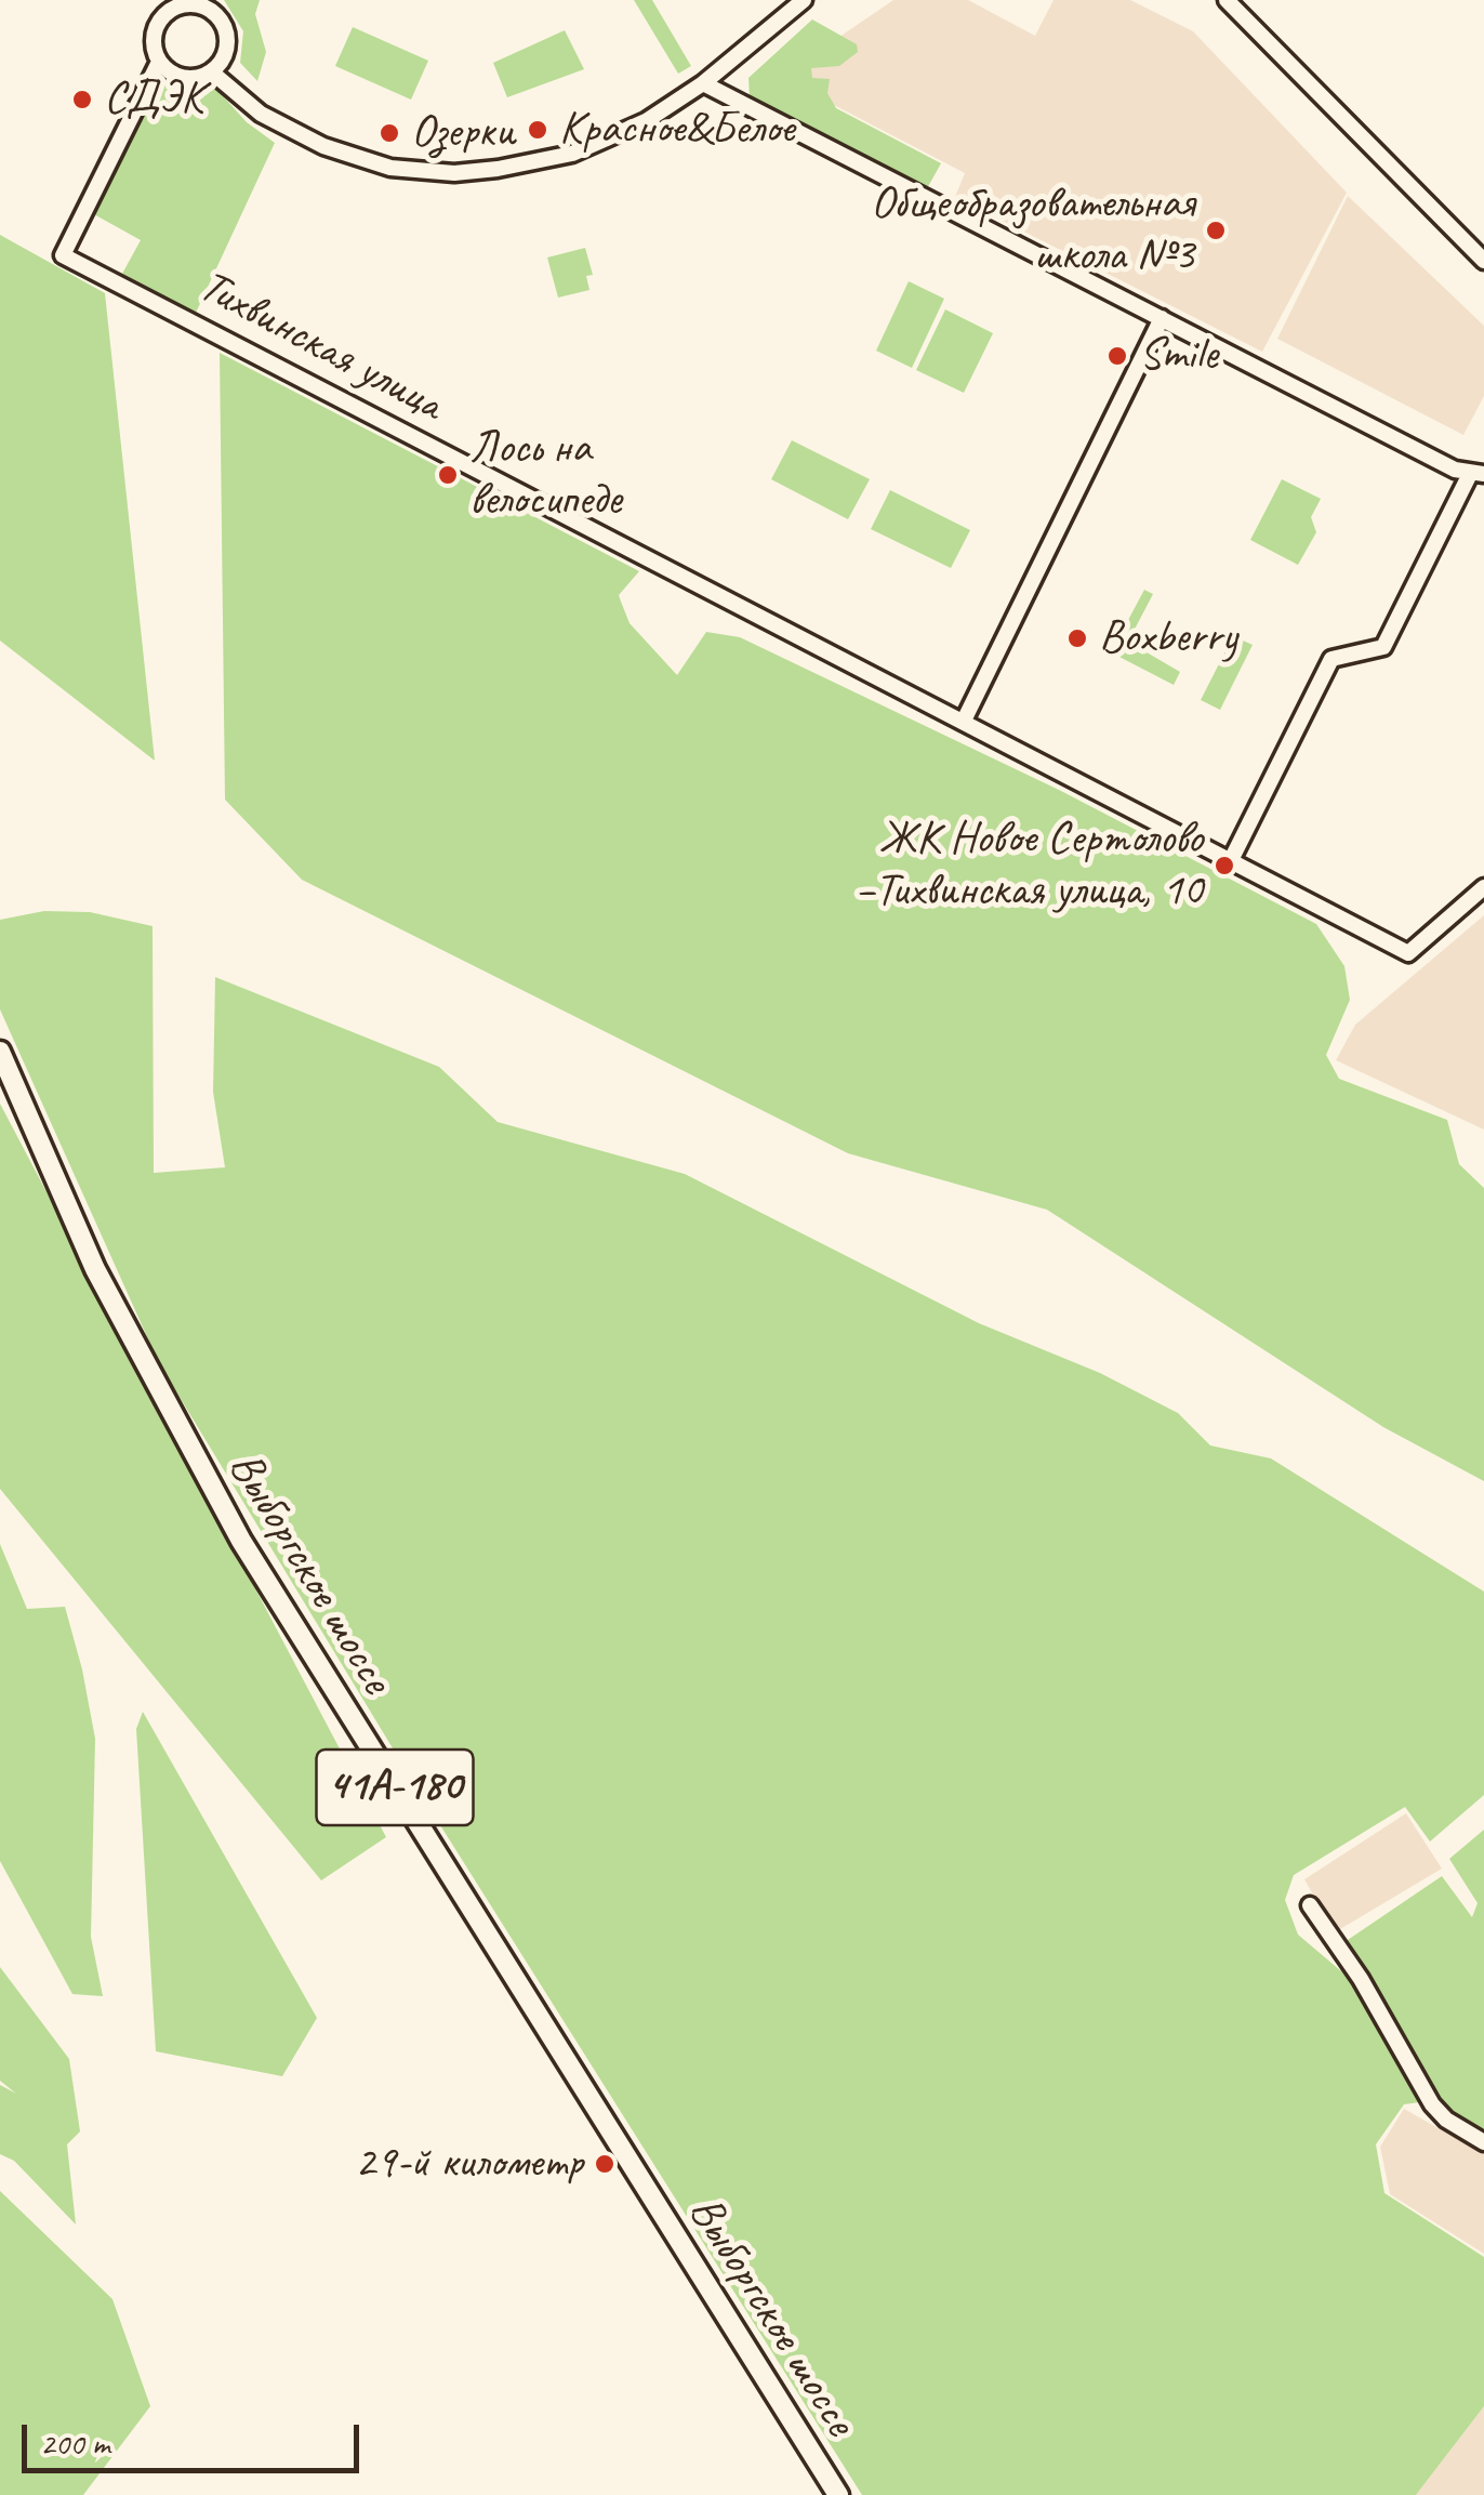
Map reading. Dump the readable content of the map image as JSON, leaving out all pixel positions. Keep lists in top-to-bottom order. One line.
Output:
{"streets":{"main road":["Выборгское шоссе","41А-180"],"street":["Тихвинская улица"]},"places":["СДЭК","Красное&Белое","Озерки","Общеобразовательная школа №3","Smile","Лось на велосипеде","Boxberry","ЖК Новое Сертолово –Тихвинская улица, 10","29-й километр"],"scale_bar":"200 m"}
